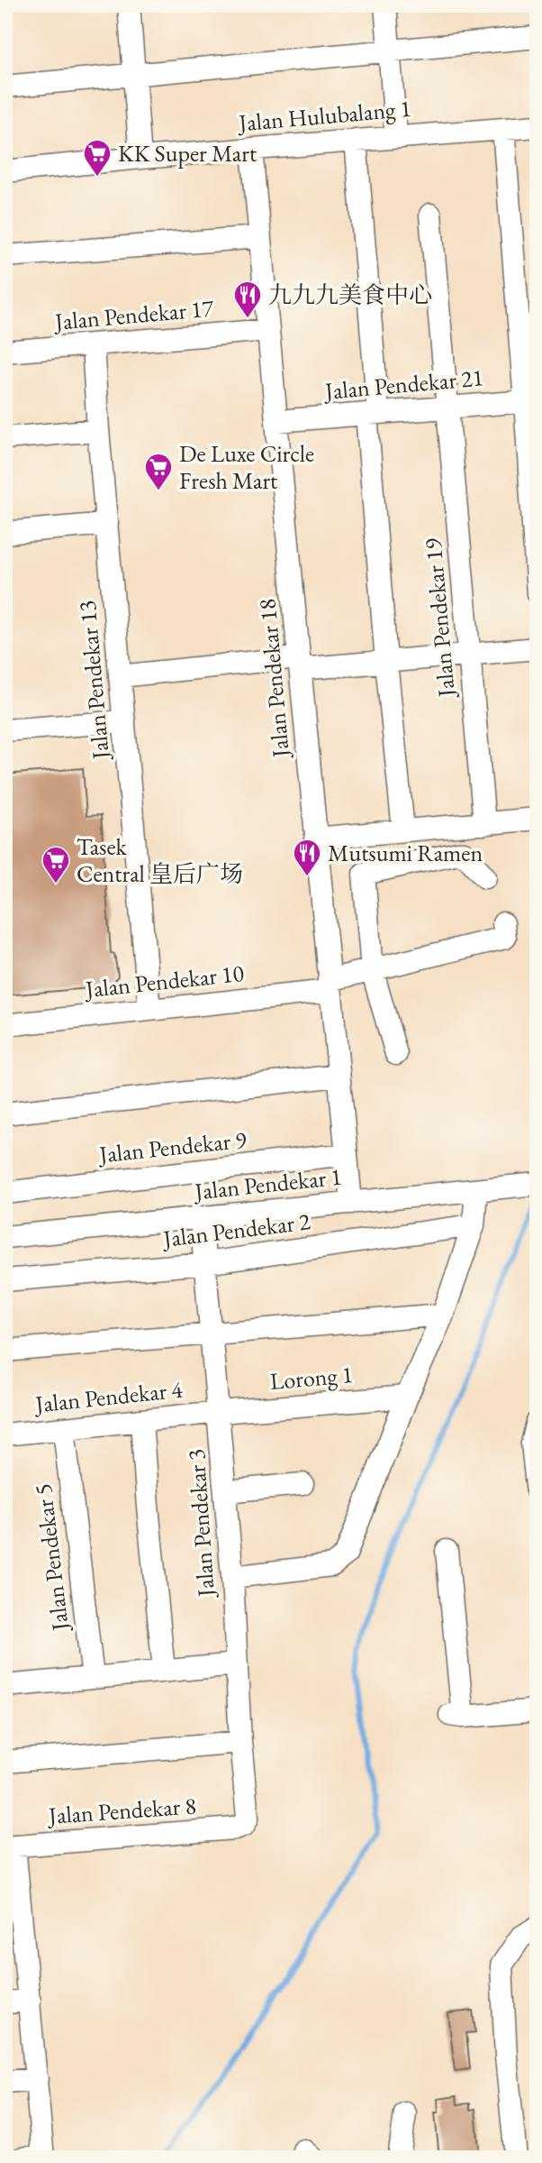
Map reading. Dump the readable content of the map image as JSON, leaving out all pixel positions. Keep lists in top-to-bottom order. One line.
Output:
{"streets":{"street":["Jalan Hulubalang 1","Jalan Pendekar 17","Jalan Pendekar 21","Jalan Pendekar 19","Jalan Pendekar 18","Jalan Pendekar 13","Jalan Pendekar 10","Jalan Pendekar 9","Jalan Pendekar 1","Jalan Pendekar 2","Lorong 1","Jalan Pendekar 4","Jalan Pendekar 3","Jalan Pendekar 5","Jalan Pendekar 8"]},"crossings":[["Jalan Hulubalang 1","Jalan Pendekar 18"],["Jalan Pendekar 17","Jalan Pendekar 18"],["Jalan Pendekar 17","Jalan Pendekar 13"],["Jalan Pendekar 21","Jalan Pendekar 19"],["Jalan Pendekar 21","Jalan Pendekar 18"],["Jalan Pendekar 18","Jalan Pendekar 10"],["Jalan Pendekar 18","Jalan Pendekar 9"],["Jalan Pendekar 18","Jalan Pendekar 1"],["Jalan Pendekar 13","Jalan Pendekar 10"],["Jalan Pendekar 1","Jalan Pendekar 3"],["Jalan Pendekar 2","Jalan Pendekar 3"],["Lorong 1","Jalan Pendekar 4"],["Lorong 1","Jalan Pendekar 3"],["Jalan Pendekar 4","Jalan Pendekar 3"],["Jalan Pendekar 4","Jalan Pendekar 5"],["Jalan Pendekar 3","Jalan Pendekar 8"]],"places":{"supermarket":["KK Super Mart","De Luxe Circle Fresh Mart","Tasek Central 皇后广场"],"restaurant":["九九九美食中心","Mutsumi Ramen"]}}
